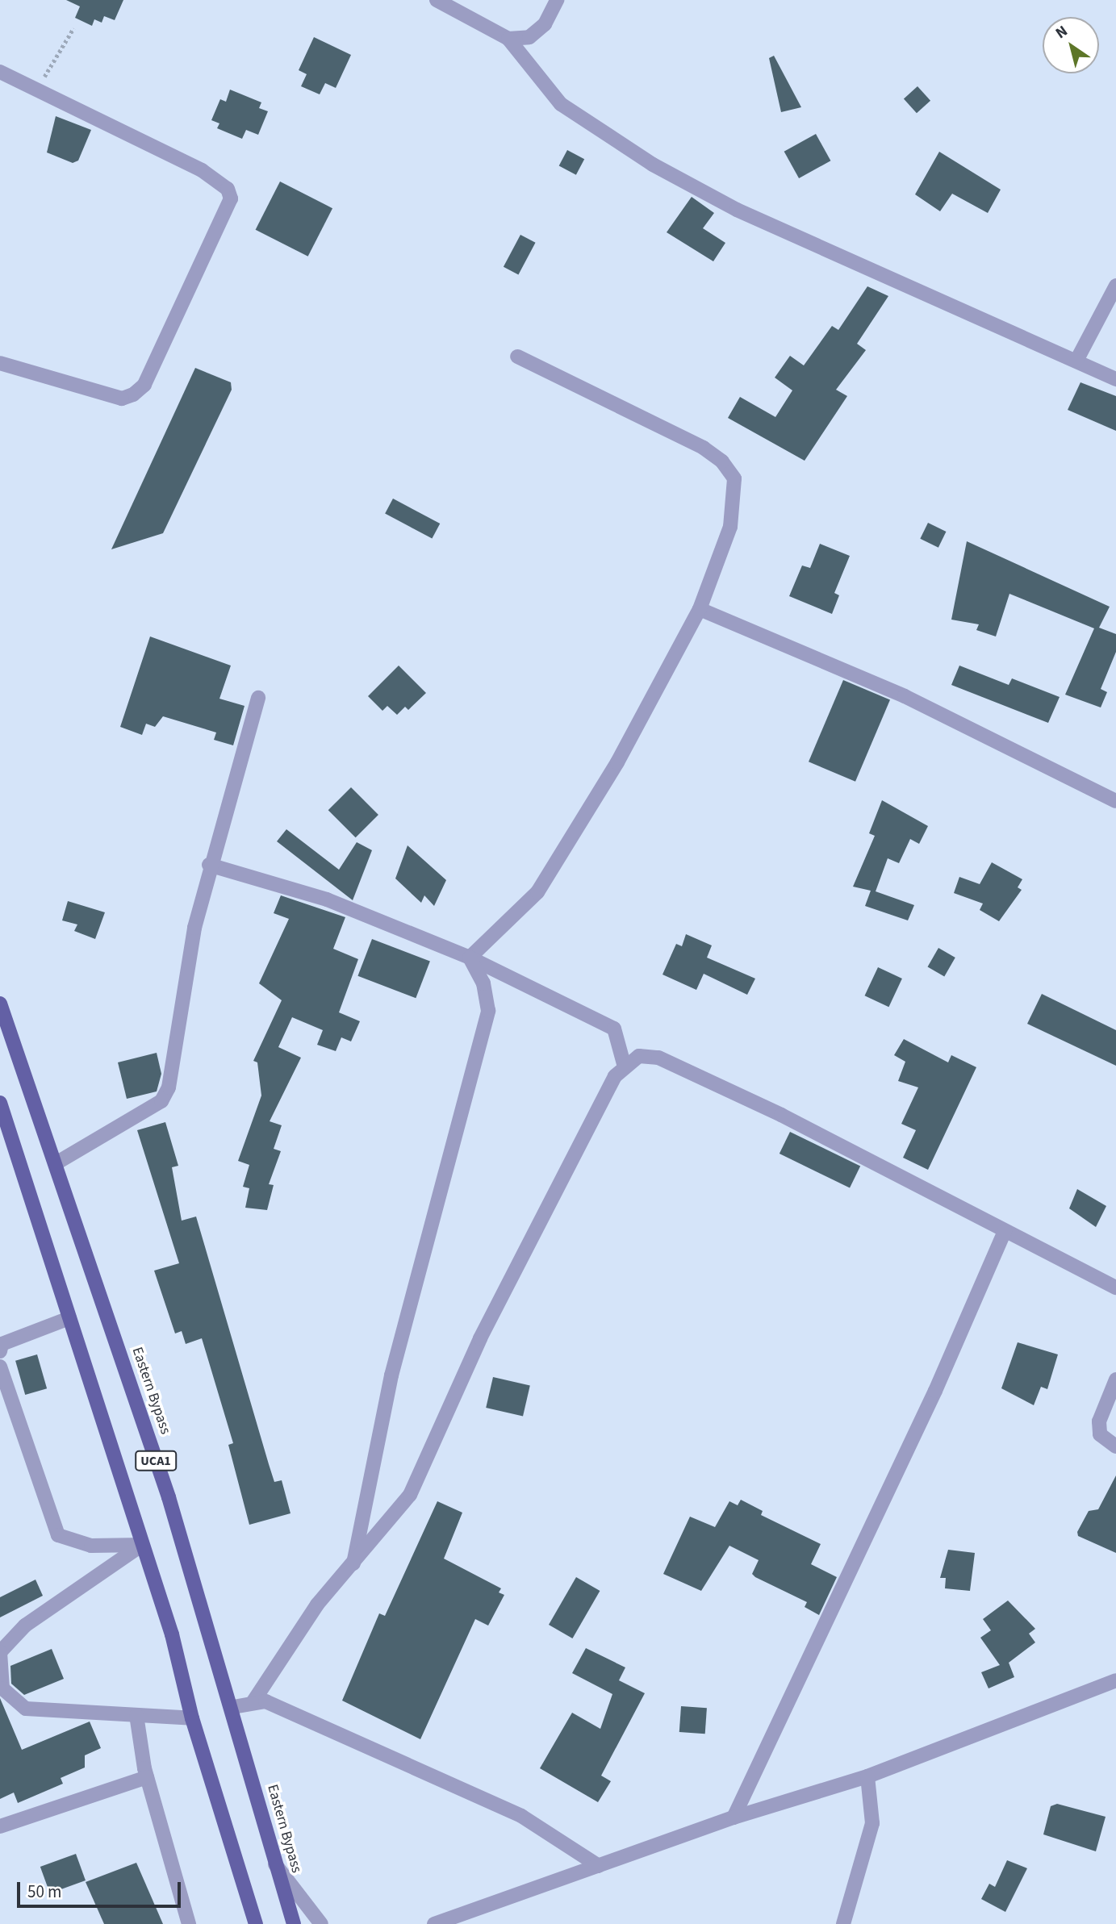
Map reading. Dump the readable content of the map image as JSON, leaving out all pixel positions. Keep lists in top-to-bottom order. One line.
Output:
{"streets":{"main road":["Eastern Bypass","UCA1"]},"scale_bar":"50 m","north":"top left"}
